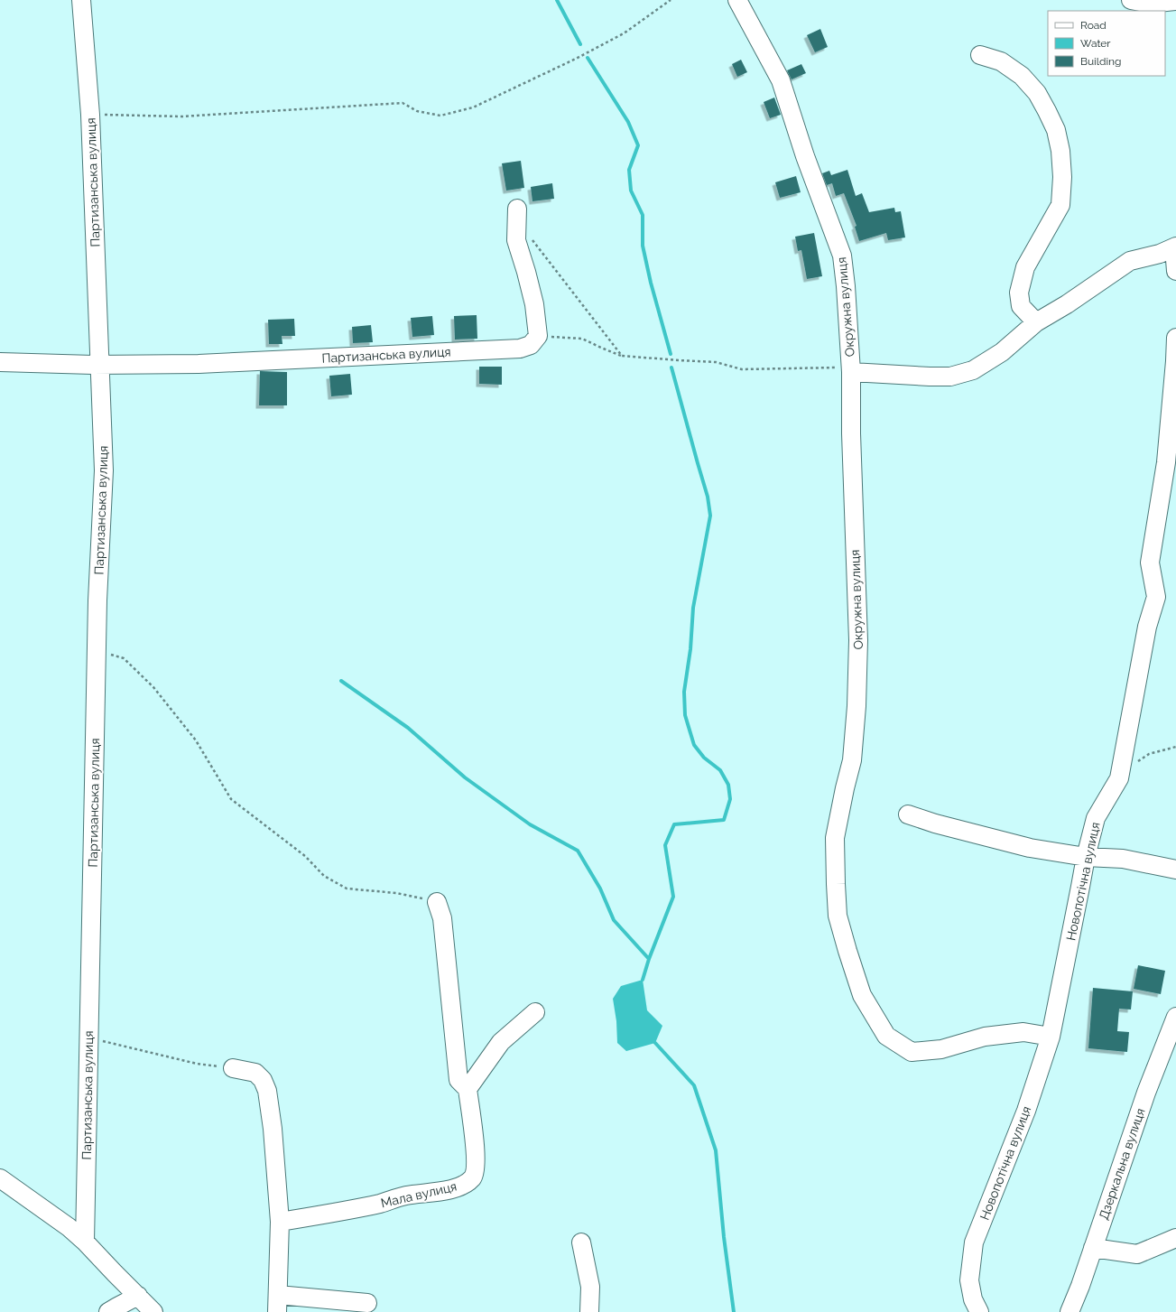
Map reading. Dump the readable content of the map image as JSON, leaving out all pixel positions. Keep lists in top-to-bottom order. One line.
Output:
{"streets":{"street":["Партизанська вулиця","Окружна вулиця","Новопотічна вулиця","Дзеркальна вулиця","Мала вулиця"]},"crossings":[["Окружна вулиця","Новопотічна вулиця"]],"legend":["Road","Water","Building"]}
